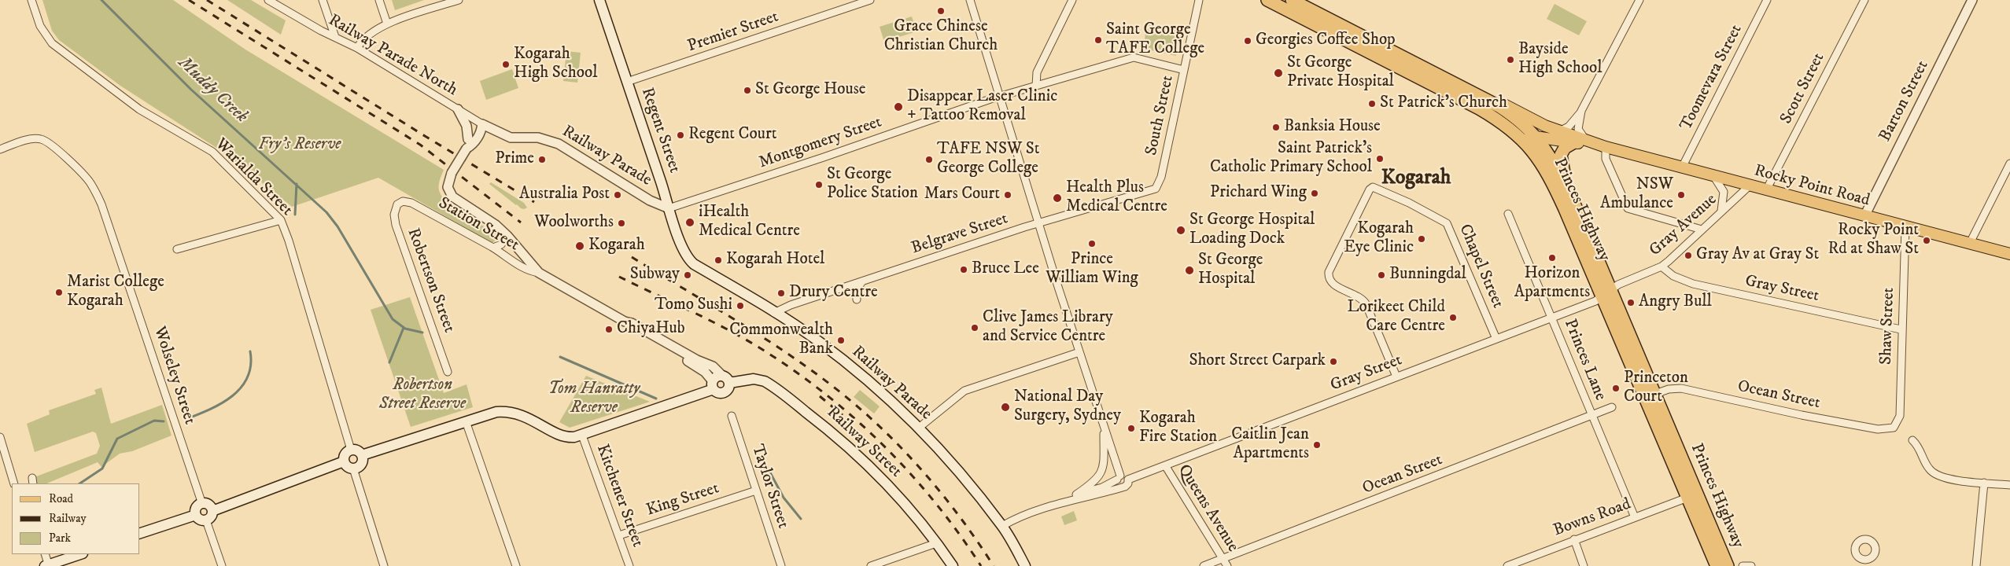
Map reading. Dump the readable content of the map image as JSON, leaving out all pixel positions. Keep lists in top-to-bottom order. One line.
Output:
{"streets":{"highway":["Princes Highway"],"main road":["Regent Street","Railway Parade","Rocky Point Road","Railway Street"],"street":["Premier Street","Railway Parade North","Toomevara Street","Scott Street","Barton Street","South Street","Montgomery Street","Warialda Street","Station Street","Gray Avenue","Belgrave Street","Chapel Street","Robertson Street","Gray Street","Shaw Street","Princes Lane","Wolseley Street","Ocean Street","Taylor Street","Kitchener Street","King Street","Queens Avenue","Bowns Road"]},"crossings":[["Premier Street","Regent Street"],["Railway Parade North","Railway Parade"],["Railway Parade North","Station Street"],["Toomevara Street","Rocky Point Road"],["Scott Street","Rocky Point Road"],["Barton Street","Rocky Point Road"],["South Street","Montgomery Street"],["South Street","Belgrave Street"],["Regent Street","Montgomery Street"],["Regent Street","Railway Parade"],["Montgomery Street","Railway Parade"],["Railway Parade","Station Street"],["Railway Parade","Belgrave Street"],["Rocky Point Road","Princes Highway"],["Rocky Point Road","Gray Avenue"],["Rocky Point Road","Shaw Street"],["Princes Highway","Gray Avenue"],["Princes Highway","Gray Street"],["Princes Highway","Ocean Street"],["Princes Highway","Bowns Road"],["Station Street","Robertson Street"],["Station Street","Railway Street"],["Gray Avenue","Gray Street"],["Chapel Street","Gray Street"],["Gray Street","Shaw Street"],["Gray Street","Princes Lane"],["Gray Street","Queens Avenue"],["Shaw Street","Ocean Street"],["Princes Lane","Ocean Street"],["Princes Lane","Bowns Road"],["Ocean Street","Queens Avenue"],["Taylor Street","King Street"],["Kitchener Street","King Street"]],"districts":["Kogarah"],"water":["Muddy Creek"],"parks":["Fry's Reserve","Robertson Street Reserve","Tom Hanratty Reserve"],"places":["Grace Chinese Christian Church","Saint George TAFE College","Georgies Coffee Shop","Bayside High School","Kogarah High School","St George Private Hospital","St George House","St Patrick’s Church","Disappear Laser Clinic + Tattoo Removal","Banksia House","Regent Court","Saint Patrick’s Catholic Primary School","Prime","TAFE NSW St George College","St George Police Station","Prichard Wing","Australia Post","Mars Court","NSW Ambulance","Health Plus Medical Centre","iHealth Medical Centre","Woolworths","St George Hospital Loading Dock","Kogarah Eye Clinic","Rocky Point Rd at Shaw St","Prince William Wing","Kogarah","Gray Av at Gray St","Horizon Apartments","Kogarah Hotel","Bruce Lee","St George Hospital","Subway","Bunningdal","Marist College Kogarah","Drury Centre","Angry Bull","Tomo Sushi","Lorikeet Child Care Centre","Clive James Library and Service Centre","ChiyaHub","Commonwealth Bank","Short Street Carpark","Princeton Court","National Day Surgery, Sydney","Kogarah Fire Station","Caitlin Jean Apartments"],"legend":["Road","Railway","Park"]}
